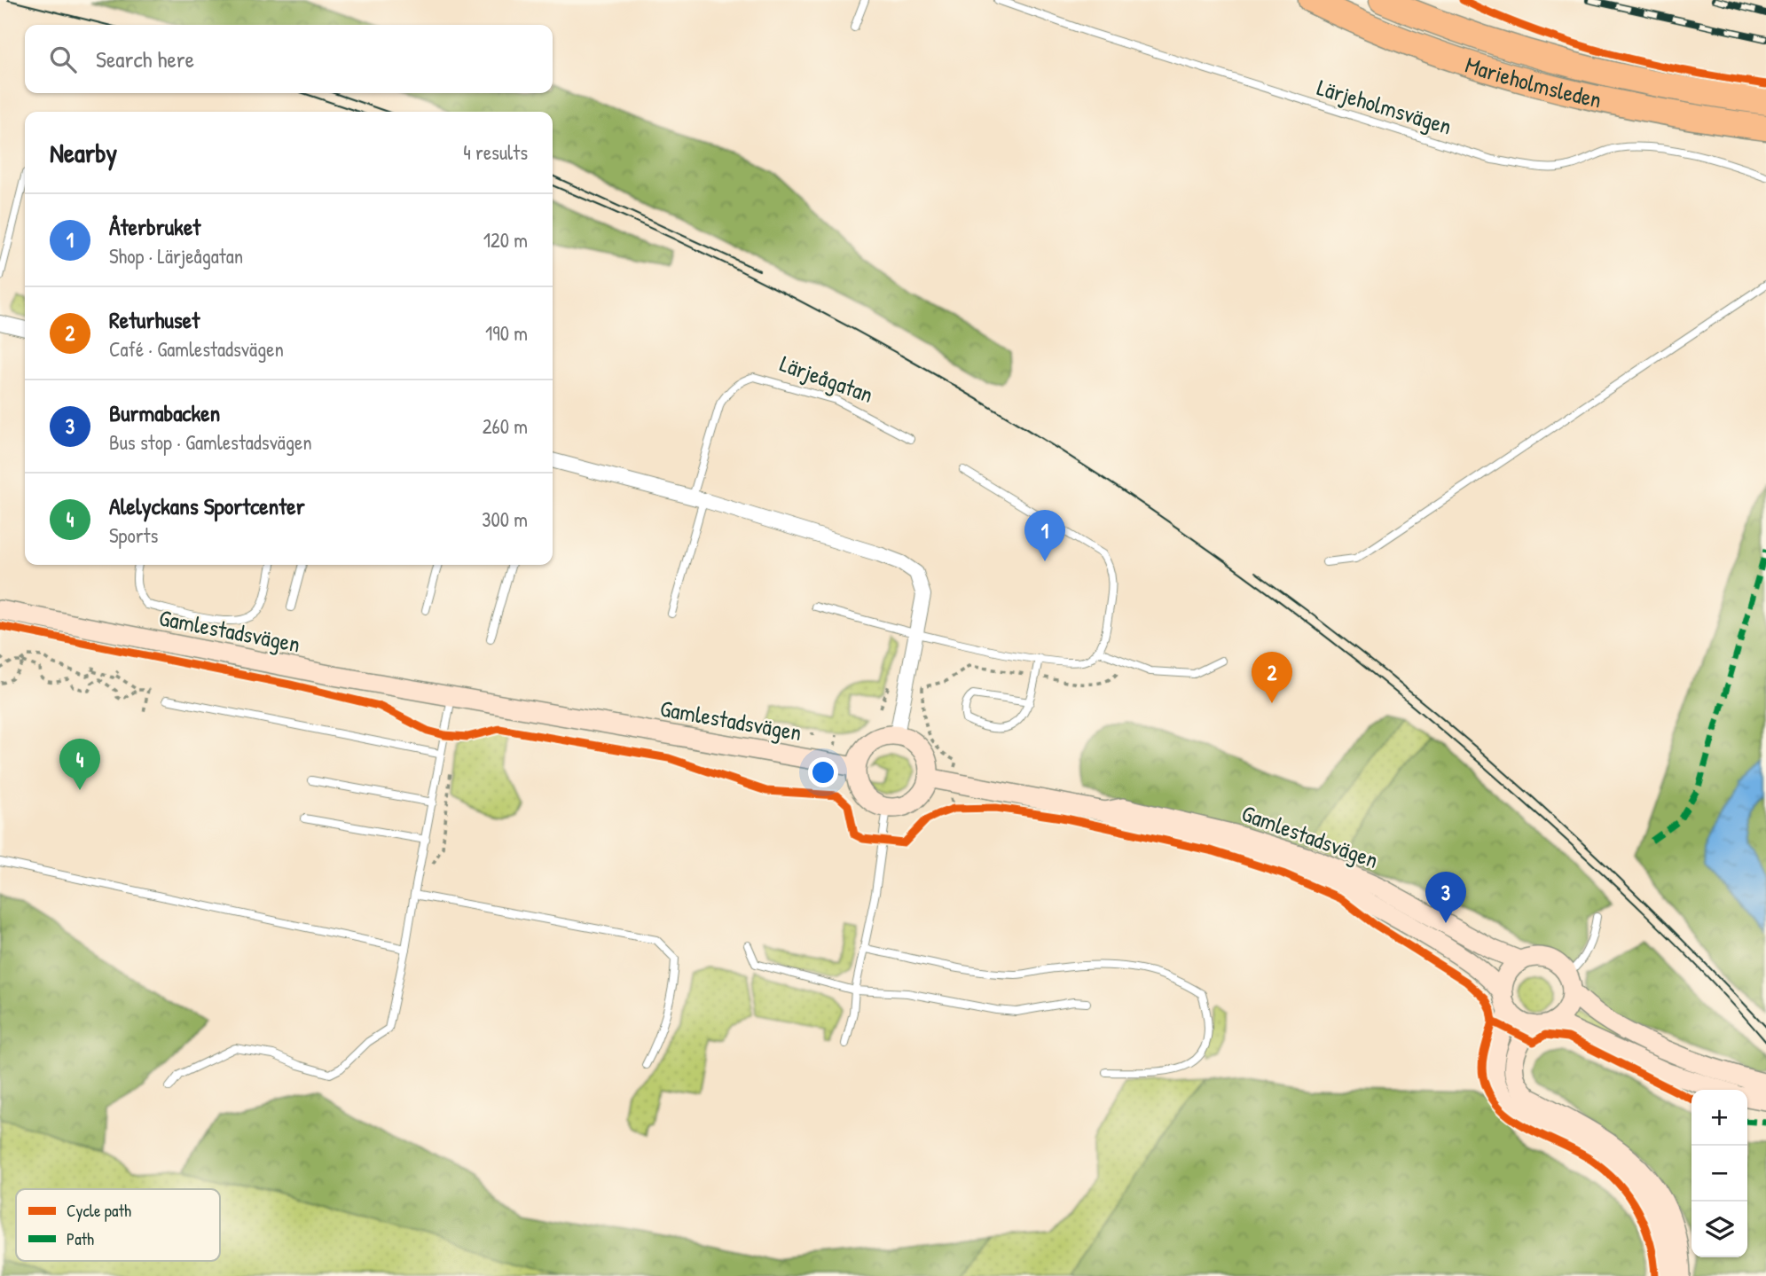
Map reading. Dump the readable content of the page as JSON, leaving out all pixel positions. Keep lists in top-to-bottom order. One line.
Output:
{"streets":{"highway":["Marieholmsleden"],"street":["Gamlestadsvägen"],"lane":["Lärjeholmsvägen","Lärjeågatan"]},"legend":["Cycle path","Path"],"page":{"search":"Search here","heading":["Nearby","4 results"],"list":[{"mark":"1","name":"Återbruket","note":"Shop · Lärjeågatan","value":"120 m"},{"mark":"2","name":"Returhuset","note":"Café · Gamlestadsvägen","value":"190 m"},{"mark":"3","name":"Burmabacken","note":"Bus stop · Gamlestadsvägen","value":"260 m"},{"mark":"4","name":"Alelyckans Sportcenter","note":"Sports","value":"300 m"}],"pins":["1","2","4","3"],"map_buttons":["+","−"]}}
